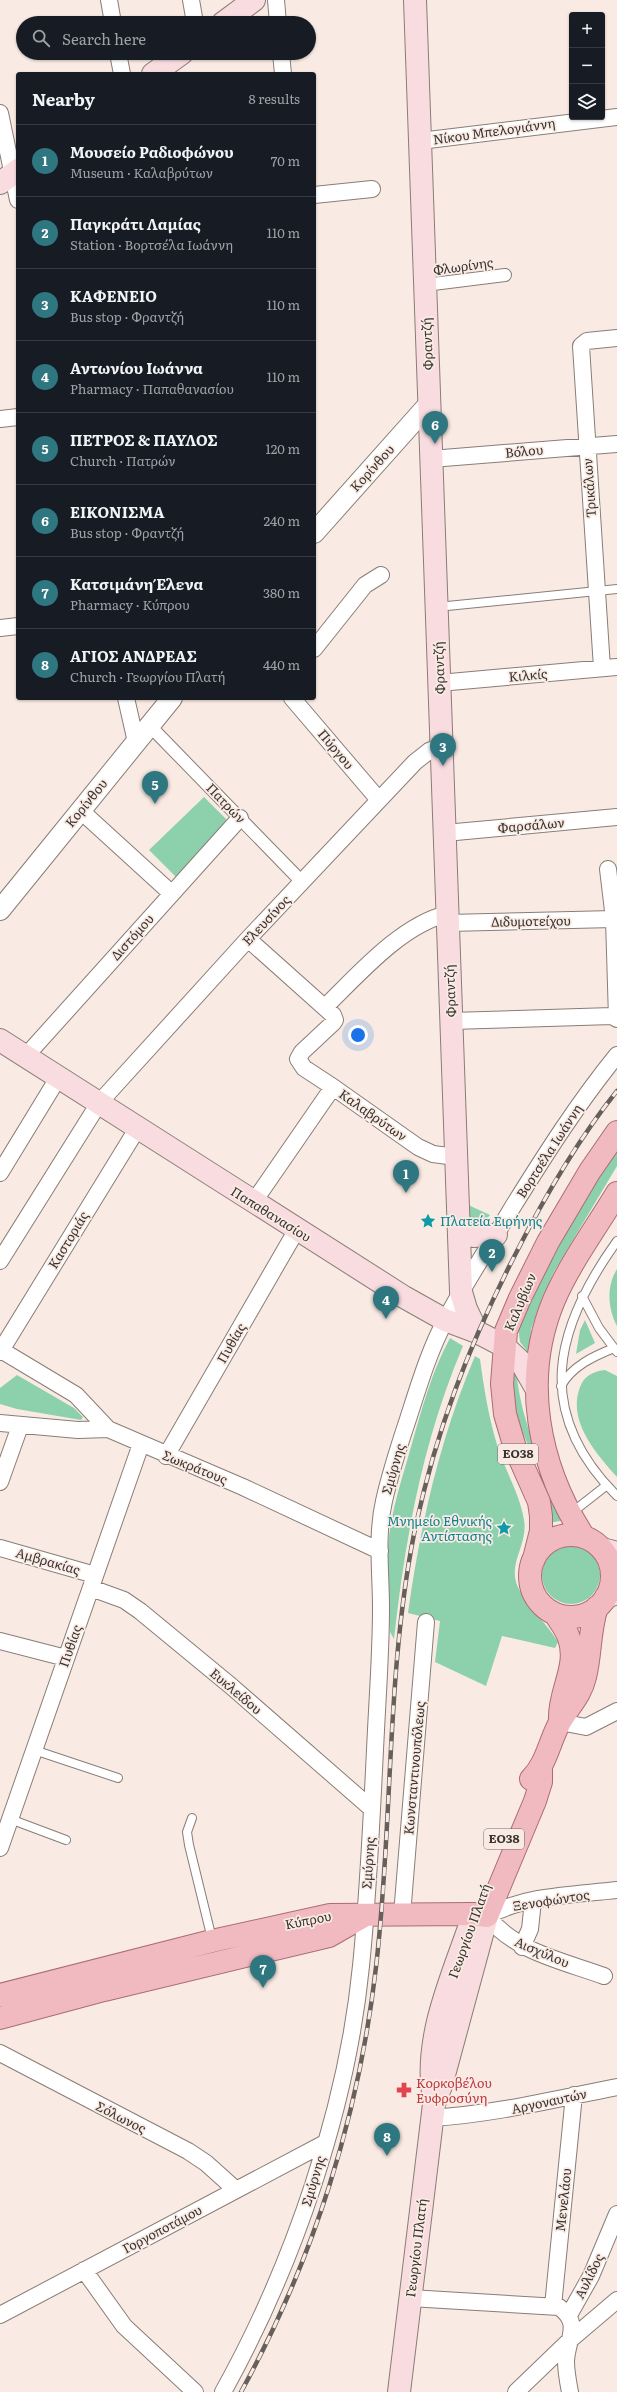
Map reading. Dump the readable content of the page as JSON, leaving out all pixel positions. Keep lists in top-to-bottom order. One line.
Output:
{"streets":{"main road":["Φραντζή","Παπαθανασίου","Καλυβίων","ΕΟ38","Κύπρου","Γεωργίου Πλατή"],"street":["Νίκου Μπελογιάννη","Φλωρίνης","Βόλου","Κορίνθου","Τρικάλων","Κιλκίς","Πύργου","Πατρών","Φαρσάλων","Ελευσίνος","Διδυμοτείχου","Διστόμου","Καλαβρύτων","Βορτσέλα Ιωάννη","Καστοριάς","Πυθίας","Σωκράτους","Σμύρνης","Αμβρακίας","Ευκλείδου","Κωνσταντινουπόλεως","Ξενοφώντος","Αισχύλου","Αργοναυτών","Σόλωνος","Μενελάου","Γοργοποτάμου","Αυλίδος"]},"crossings":[["Νίκου Μπελογιάννη","Φραντζή"],["Φλωρίνης","Φραντζή"],["Φραντζή","Βόλου"],["Φραντζή","Κορίνθου"],["Φραντζή","Κιλκίς"],["Φραντζή","Φαρσάλων"],["Φραντζή","Ελευσίνος"],["Φραντζή","Διδυμοτείχου"],["Φραντζή","Καλαβρύτων"],["Φραντζή","Βορτσέλα Ιωάννη"],["Φραντζή","Παπαθανασίου"],["Φραντζή","Σμύρνης"],["Βόλου","Τρικάλων"],["Κορίνθου","Πατρών"],["Τρικάλων","Κιλκίς"],["Πύργου","Ελευσίνος"],["Πατρών","Ελευσίνος"],["Πατρών","Διστόμου"],["Ελευσίνος","Παπαθανασίου"],["Διστόμου","Παπαθανασίου"],["Καλαβρύτων","Παπαθανασίου"],["Βορτσέλα Ιωάννη","Σμύρνης"],["Παπαθανασίου","Καστοριάς"],["Παπαθανασίου","Καλυβίων"],["Παπαθανασίου","Πυθίας"],["Παπαθανασίου","ΕΟ38"],["Παπαθανασίου","Σμύρνης"],["Καλυβίων","ΕΟ38"],["Καλυβίων","Γεωργίου Πλατή"],["Πυθίας","Σωκράτους"],["Πυθίας","Αμβρακίας"],["Πυθίας","Ευκλείδου"],["ΕΟ38","Γεωργίου Πλατή"],["Σωκράτους","Σμύρνης"],["Σμύρνης","Ευκλείδου"],["Σμύρνης","Κύπρου"],["Σμύρνης","Γοργοποτάμου"],["Αμβρακίας","Ευκλείδου"],["Ξενοφώντος","Γεωργίου Πλατή"],["Ξενοφώντος","Αισχύλου"],["Γεωργίου Πλατή","Αισχύλου"],["Γεωργίου Πλατή","Αργοναυτών"],["Αργοναυτών","Μενελάου"],["Σόλωνος","Γοργοποτάμου"]],"places":{"place":["Πλατεία Ειρήνης","Μνημείο Εθνικής Αντίστασης"],"pharmacy":["Κορκοβέλου Ευφροσύνη"]},"page":{"map_buttons":["+","−"],"search":"Search here","heading":["Nearby","8 results"],"list":[{"mark":"1","name":"Μουσείο Ραδιοφώνου","note":"Museum · Καλαβρύτων","value":"70 m"},{"mark":"2","name":"Παγκράτι Λαμίας","note":"Station · Βορτσέλα Ιωάννη","value":"110 m"},{"mark":"3","name":"ΚΑΦΕΝΕΙΟ","note":"Bus stop · Φραντζή","value":"110 m"},{"mark":"4","name":"Αντωνίου Ιωάννα","note":"Pharmacy · Παπαθανασίου","value":"110 m"},{"mark":"5","name":"ΠΕΤΡΟΣ & ΠΑΥΛΟΣ","note":"Church · Πατρών","value":"120 m"},{"mark":"6","name":"ΕΙΚΟΝΙΣΜΑ","note":"Bus stop · Φραντζή","value":"240 m"},{"mark":"7","name":"Κατσιμάνη Έλενα","note":"Pharmacy · Κύπρου","value":"380 m"},{"mark":"8","name":"ΑΓΙΟΣ ΑΝΔΡΕΑΣ","note":"Church · Γεωργίου Πλατή","value":"440 m"}],"pins":["6","3","5","1","2","4","7","8"]}}
